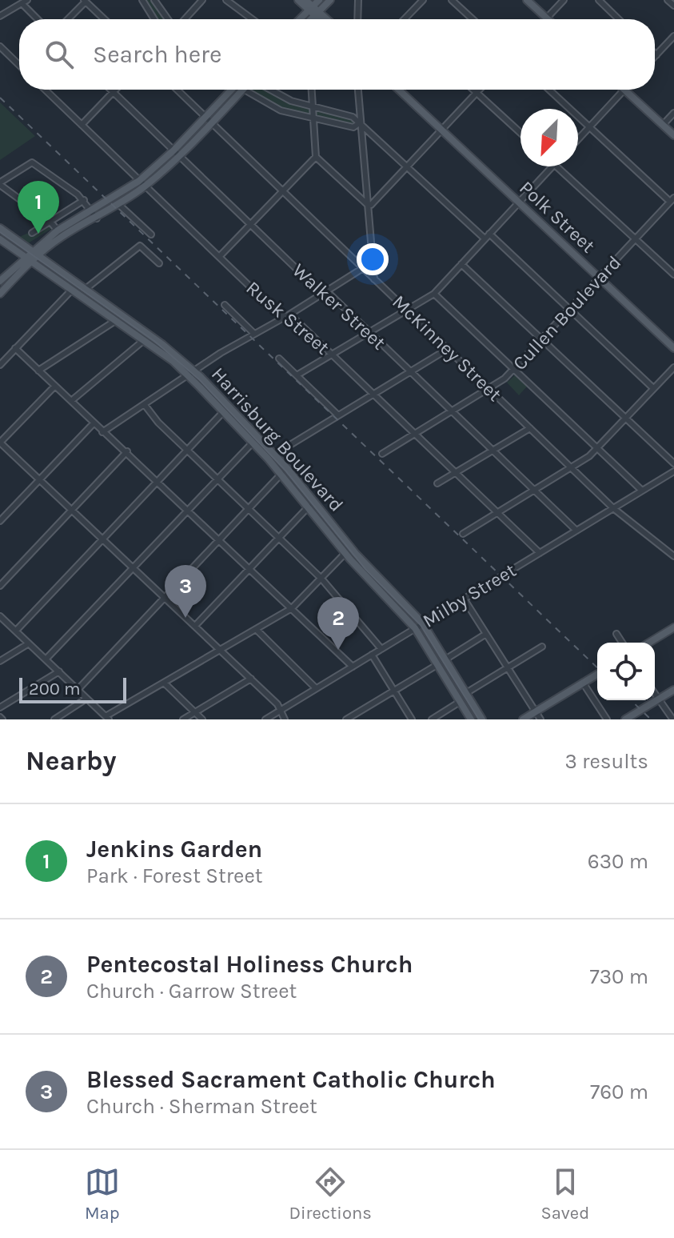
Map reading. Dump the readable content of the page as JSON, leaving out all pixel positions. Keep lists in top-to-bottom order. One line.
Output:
{"streets":{"main road":["Polk Street","Harrisburg Boulevard"],"street":["Walker Street","Cullen Boulevard","Rusk Street","McKinney Street","Milby Street"]},"crossings":[["Polk Street","Cullen Boulevard"],["Walker Street","Cullen Boulevard"],["Walker Street","Milby Street"],["Cullen Boulevard","Rusk Street"],["Cullen Boulevard","McKinney Street"],["Rusk Street","Milby Street"],["McKinney Street","Milby Street"],["Harrisburg Boulevard","Milby Street"]],"scale_bar":"200 m","north":"bottom left","page":{"search":"Search here","pins":["1","3","2"],"scale":"200 m","heading":["Nearby","3 results"],"list":[{"mark":"1","name":"Jenkins Garden","note":"Park · Forest Street","value":"630 m"},{"mark":"2","name":"Pentecostal Holiness Church","note":"Church · Garrow Street","value":"730 m"},{"mark":"3","name":"Blessed Sacrament Catholic Church","note":"Church · Sherman Street","value":"760 m"}],"nav":["Map","Directions","Saved"]}}
